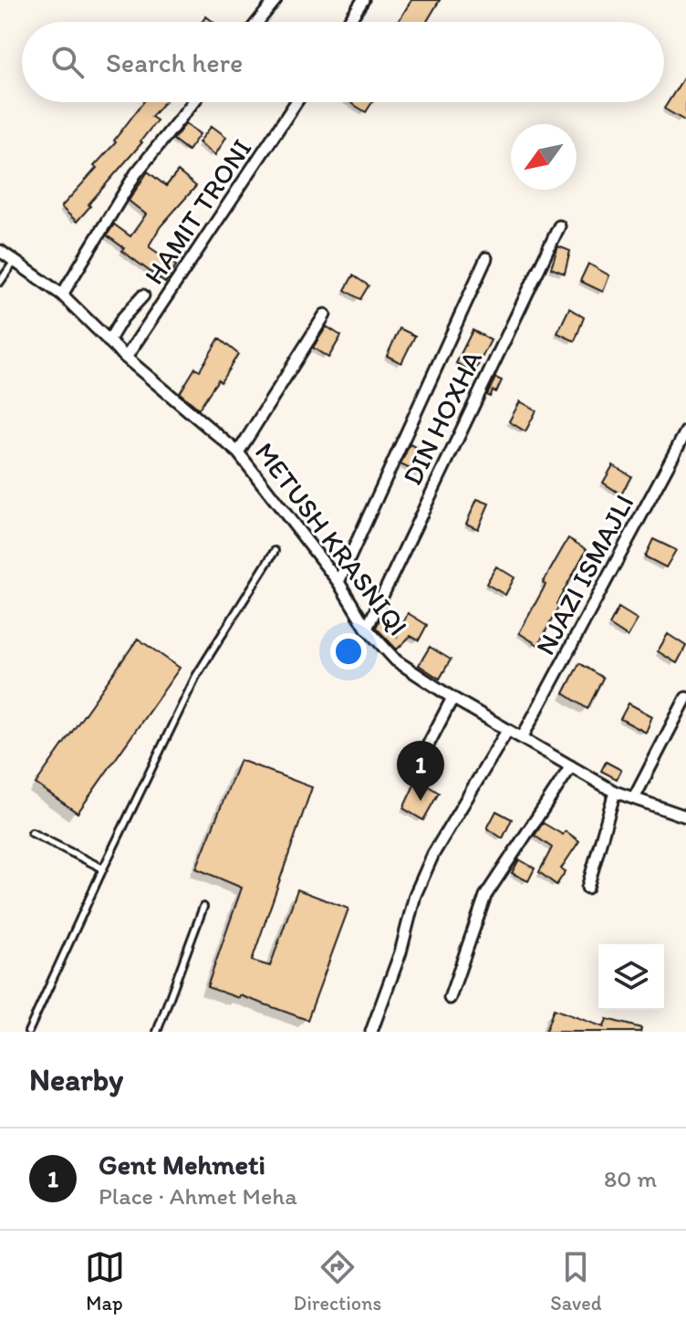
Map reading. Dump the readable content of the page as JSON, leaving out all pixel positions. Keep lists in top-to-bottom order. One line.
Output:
{"streets":{"street":["HAMIT TRONI","DIN HOXHA","METUSH KRASNIQI","NJAZI ISMAJLI"]},"crossings":[["HAMIT TRONI","METUSH KRASNIQI"],["DIN HOXHA","METUSH KRASNIQI"],["METUSH KRASNIQI","NJAZI ISMAJLI"]],"north":"bottom left","page":{"search":"Search here","pins":"1","heading":"Nearby","list":[{"mark":"1","name":"Gent Mehmeti","note":"Place · Ahmet Meha","value":"80 m"}],"nav":["Map","Directions","Saved"]}}
